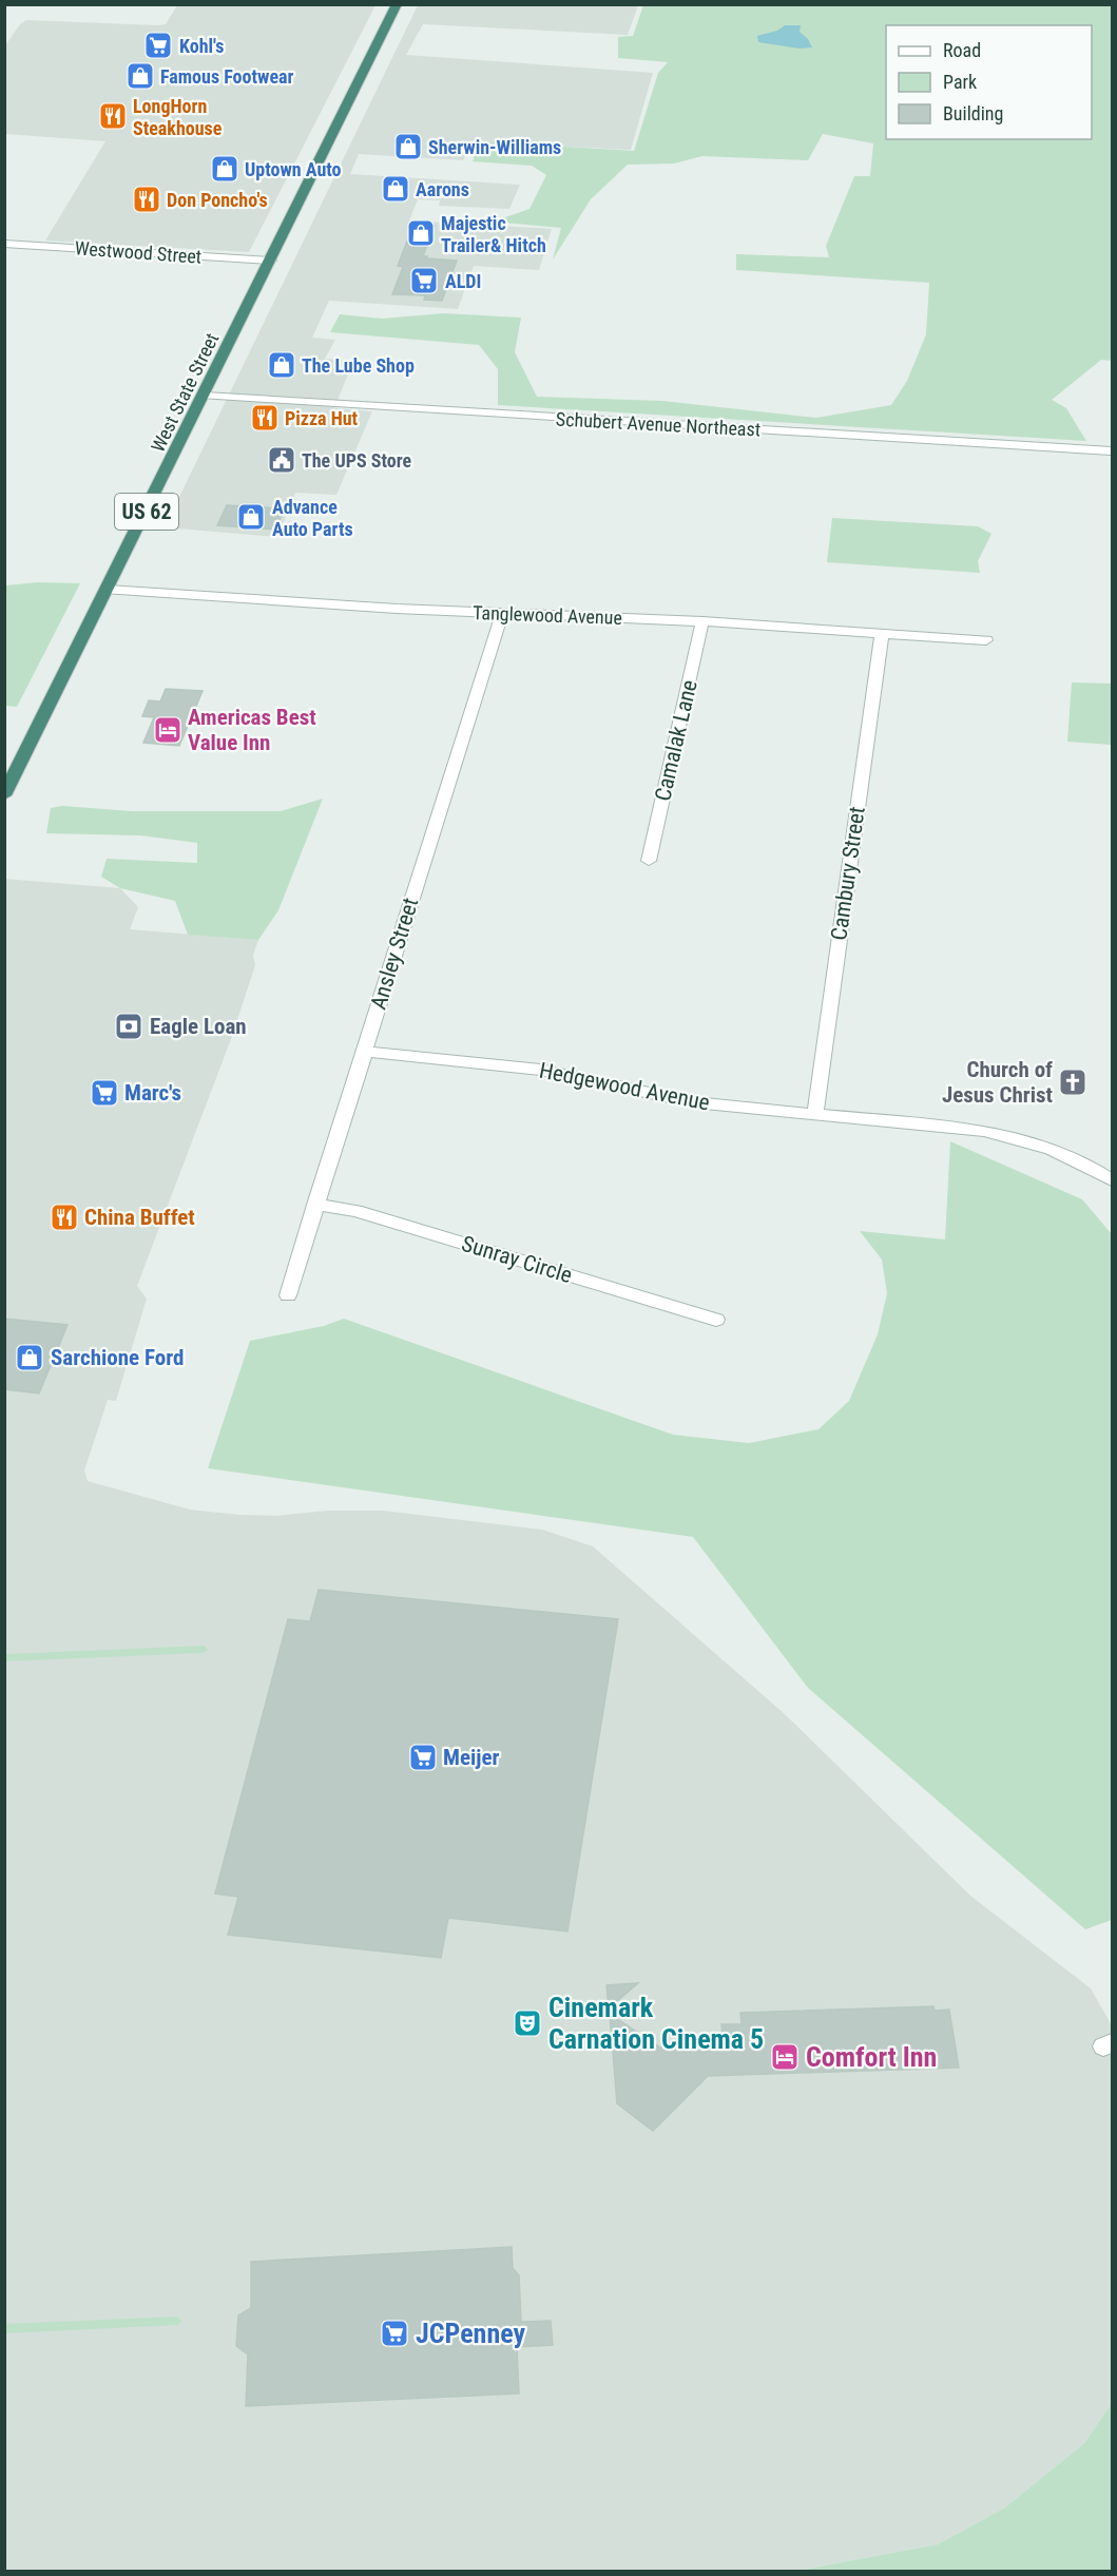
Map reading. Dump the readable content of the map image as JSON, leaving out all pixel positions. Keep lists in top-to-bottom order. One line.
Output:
{"streets":{"highway":["West State Street","US 62"],"street":["Westwood Street","Schubert Avenue Northeast","Tanglewood Avenue","Camalak Lane","Cambury Street","Ansley Street","Hedgewood Avenue","Sunray Circle"]},"crossings":[["Westwood Street","West State Street"],["West State Street","Schubert Avenue Northeast"],["West State Street","Tanglewood Avenue"],["Tanglewood Avenue","Camalak Lane"],["Tanglewood Avenue","Cambury Street"],["Tanglewood Avenue","Ansley Street"],["Cambury Street","Hedgewood Avenue"],["Ansley Street","Hedgewood Avenue"],["Ansley Street","Sunray Circle"]],"places":{"supermarket":["Kohl's","ALDI","Marc's","Meijer","JCPenney"],"shop":["Famous Footwear","Sherwin-Williams","Uptown Auto","Aarons","Majestic Trailer& Hitch","The Lube Shop","Advance Auto Parts","Sarchione Ford"],"restaurant":["LongHorn Steakhouse","Don Poncho's","Pizza Hut","China Buffet"],"public building":["The UPS Store"],"hotel":["Americas Best Value Inn","Comfort Inn"],"bank":["Eagle Loan"],"church":["Church of Jesus Christ"],"theatre":["Cinemark Carnation Cinema 5"]},"legend":["Road","Park","Building"]}
